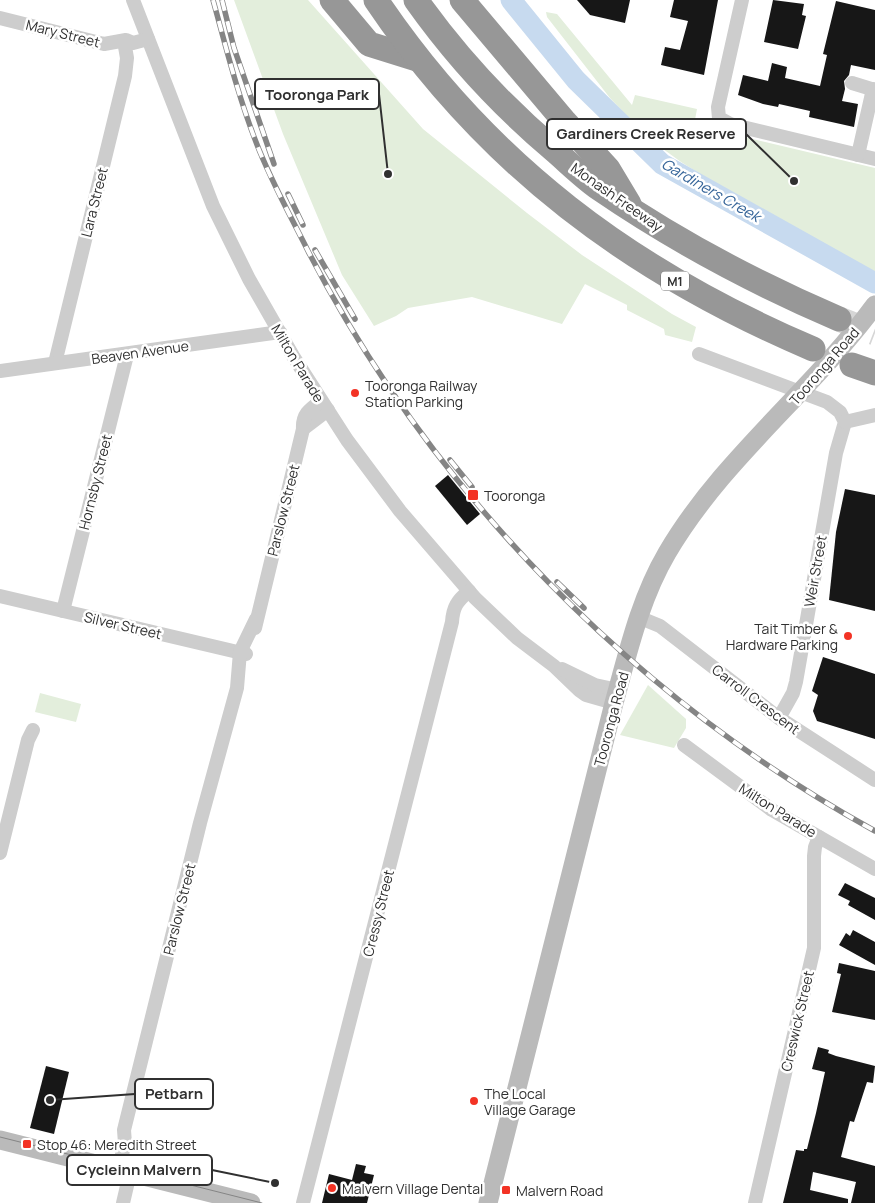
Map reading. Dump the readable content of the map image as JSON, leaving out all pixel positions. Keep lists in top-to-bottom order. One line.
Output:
{"streets":{"highway":["Monash Freeway","M1"],"main road":["Tooronga Road"],"street":["Mary Street","Lara Street","Beaven Avenue","Milton Parade","Hornsby Street","Parslow Street","Weir Street","Silver Street","Carroll Crescent","Cressy Street","Creswick Street"]},"crossings":[["Mary Street","Lara Street"],["Lara Street","Beaven Avenue"],["Beaven Avenue","Milton Parade"],["Beaven Avenue","Hornsby Street"],["Milton Parade","Tooronga Road"],["Milton Parade","Parslow Street"],["Milton Parade","Cressy Street"],["Milton Parade","Creswick Street"],["Tooronga Road","Carroll Crescent"],["Hornsby Street","Silver Street"],["Parslow Street","Silver Street"],["Weir Street","Carroll Crescent"]],"water":["Gardiners Creek"],"places":{"other":["Tooronga Park","Gardiners Creek Reserve","Tooronga Railway Station Parking","Tait Timber & Hardware Parking","Petbarn","The Local Village Garage","Cycleinn Malvern","Malvern Village Dental"],"transit":["Tooronga","Stop 46: Meredith Street","Malvern Road"]}}
